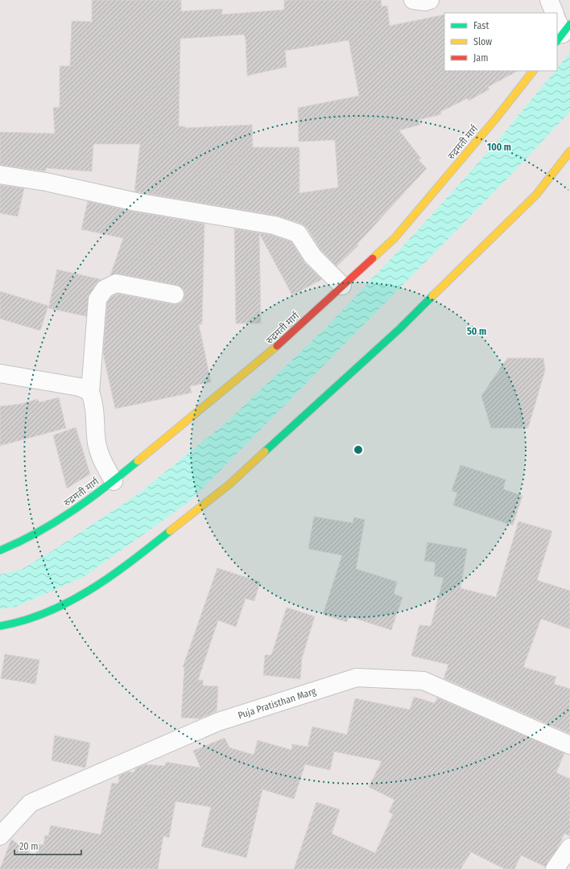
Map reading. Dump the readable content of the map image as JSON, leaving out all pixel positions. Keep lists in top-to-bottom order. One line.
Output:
{"streets":{"street":["रुद्रमती मार्ग","Puja Pratisthan Marg"]},"legend":["Fast","Slow","Jam"],"scale_bar":"20 m","rings":["100 m","50 m"]}
